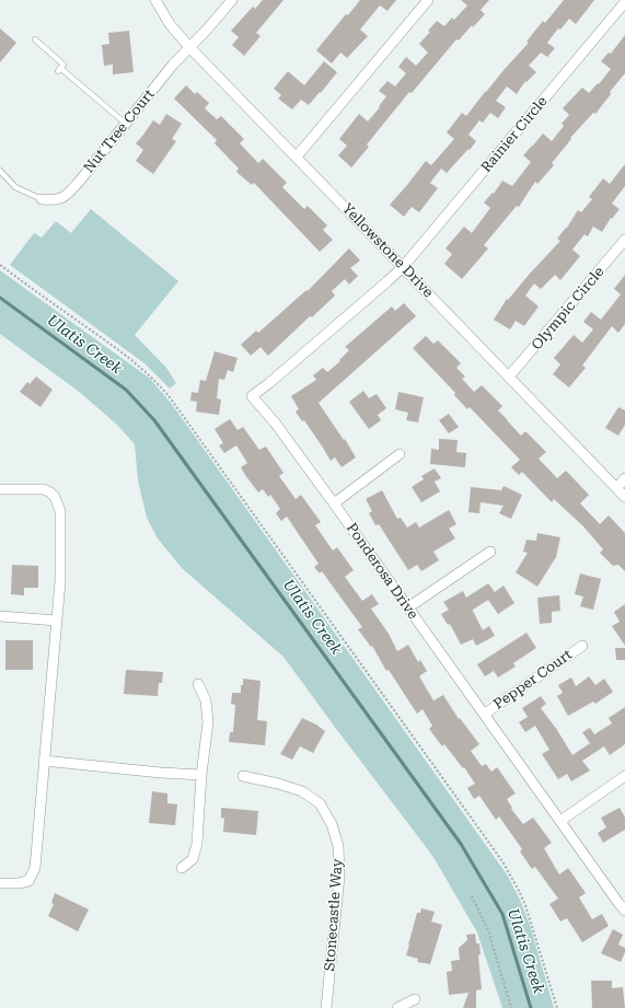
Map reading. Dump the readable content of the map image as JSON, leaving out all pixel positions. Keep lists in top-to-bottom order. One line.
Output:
{"streets":{"street":["Nut Tree Court","Rainier Circle","Yellowstone Drive","Olympic Circle","Ponderosa Drive","Pepper Court","Stonecastle Way"]},"crossings":[["Nut Tree Court","Yellowstone Drive"],["Rainier Circle","Yellowstone Drive"],["Rainier Circle","Ponderosa Drive"],["Yellowstone Drive","Olympic Circle"],["Yellowstone Drive","Ponderosa Drive"],["Ponderosa Drive","Pepper Court"]],"water":["Ulatis Creek"]}
